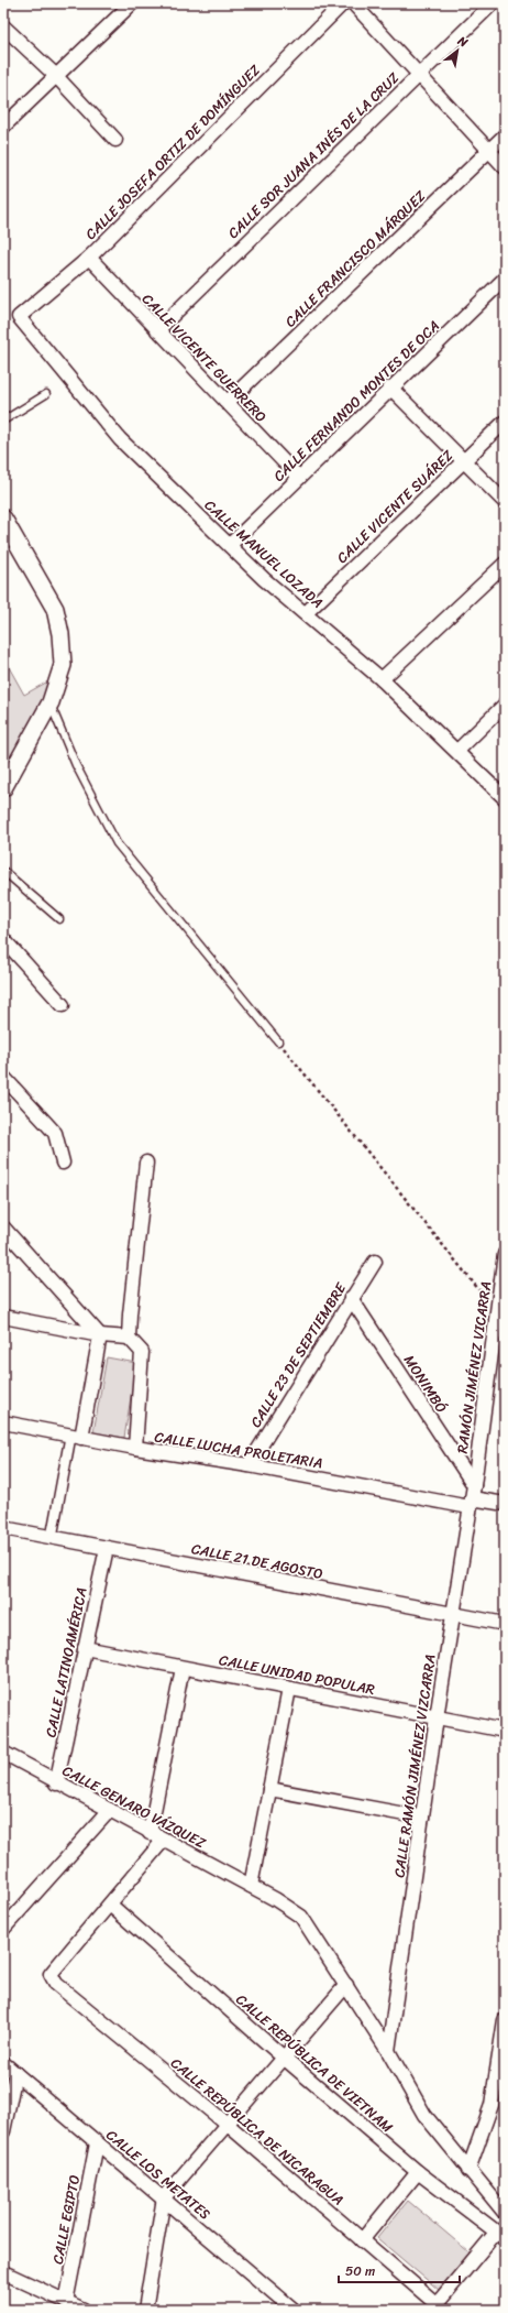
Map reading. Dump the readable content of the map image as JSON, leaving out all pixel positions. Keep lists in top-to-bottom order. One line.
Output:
{"streets":{"street":["CALLE JOSEFA ORTIZ DE DOMÍNGUEZ","CALLE SOR JUANA INÉS DE LA CRUZ","CALLE FRANCISCO MÁRQUEZ","CALLE VICENTE GUERRERO","CALLE FERNANDO MONTES DE OCA","CALLE VICENTE SUÁREZ","CALLE MANUEL LOZADA","CALLE 23 DE SEPTIEMBRE","RAMÓN JIMÉNEZ VICARRA","MONIMBÓ","CALLE LUCHA PROLETARIA","CALLE 21 DE AGOSTO","CALLE LATINOAMÉRICA","CALLE UNIDAD POPULAR","CALLE RAMÓN JIMÉNEZ VIZCARRA","CALLE GENARO VÁZQUEZ","CALLE REPÚBLICA DE VIETNAM","CALLE REPÚBLICA DE NICARAGUA","CALLE LOS METATES","CALLE EGIPTO"]},"crossings":[["CALLE JOSEFA ORTIZ DE DOMÍNGUEZ","CALLE VICENTE GUERRERO"],["CALLE JOSEFA ORTIZ DE DOMÍNGUEZ","CALLE MANUEL LOZADA"],["CALLE SOR JUANA INÉS DE LA CRUZ","CALLE VICENTE GUERRERO"],["CALLE FRANCISCO MÁRQUEZ","CALLE VICENTE GUERRERO"],["CALLE VICENTE GUERRERO","CALLE FERNANDO MONTES DE OCA"],["CALLE FERNANDO MONTES DE OCA","CALLE MANUEL LOZADA"],["CALLE VICENTE SUÁREZ","CALLE MANUEL LOZADA"],["CALLE 23 DE SEPTIEMBRE","MONIMBÓ"],["CALLE 23 DE SEPTIEMBRE","CALLE LUCHA PROLETARIA"],["RAMÓN JIMÉNEZ VICARRA","MONIMBÓ"],["RAMÓN JIMÉNEZ VICARRA","CALLE LUCHA PROLETARIA"],["RAMÓN JIMÉNEZ VICARRA","CALLE RAMÓN JIMÉNEZ VIZCARRA"],["MONIMBÓ","CALLE LUCHA PROLETARIA"],["MONIMBÓ","CALLE RAMÓN JIMÉNEZ VIZCARRA"],["CALLE LUCHA PROLETARIA","CALLE RAMÓN JIMÉNEZ VIZCARRA"],["CALLE 21 DE AGOSTO","CALLE LATINOAMÉRICA"],["CALLE 21 DE AGOSTO","CALLE RAMÓN JIMÉNEZ VIZCARRA"],["CALLE LATINOAMÉRICA","CALLE UNIDAD POPULAR"],["CALLE LATINOAMÉRICA","CALLE GENARO VÁZQUEZ"],["CALLE UNIDAD POPULAR","CALLE RAMÓN JIMÉNEZ VIZCARRA"],["CALLE REPÚBLICA DE VIETNAM","CALLE REPÚBLICA DE NICARAGUA"],["CALLE LOS METATES","CALLE EGIPTO"]],"scale_bar":"50 m","north":"top right"}
